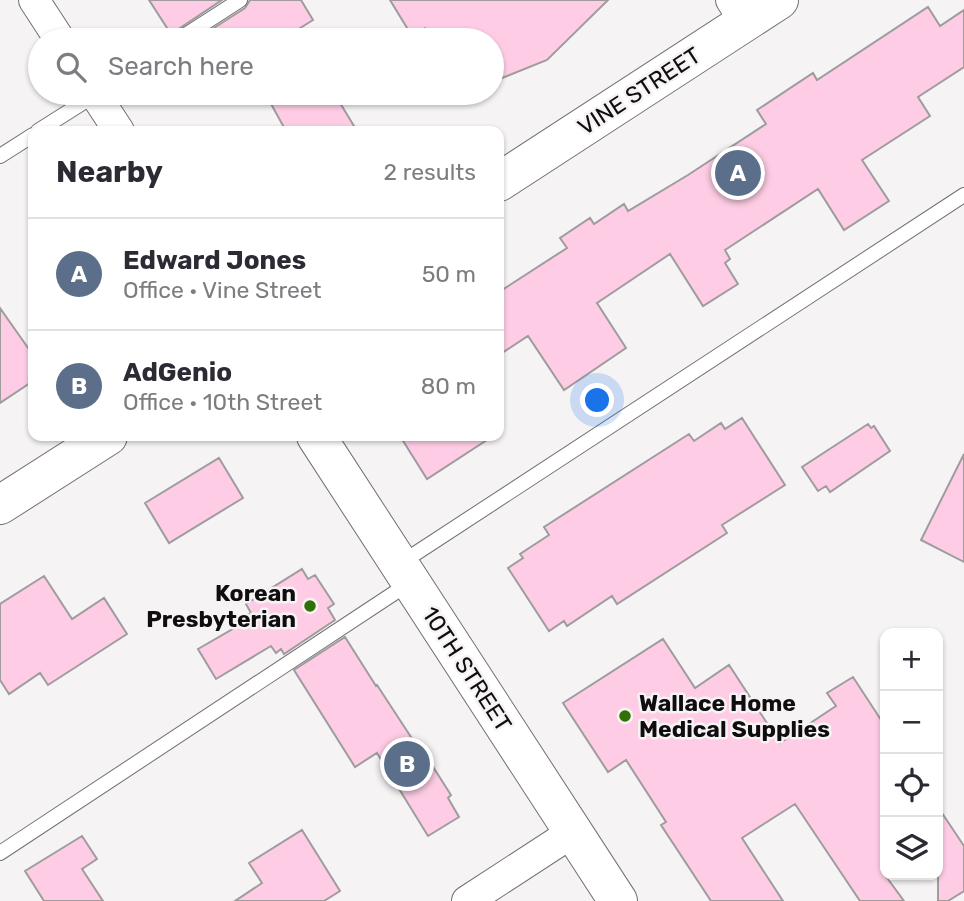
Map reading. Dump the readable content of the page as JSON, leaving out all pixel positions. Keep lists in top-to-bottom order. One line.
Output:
{"streets":{"street":["VINE STREET","10TH STREET"]},"places":["Korean Presbyterian","Wallace Home Medical Supplies"],"page":{"search":"Search here","heading":["Nearby","2 results"],"pins":["A","B"],"list":[{"mark":"A","name":"Edward Jones","note":"Office · Vine Street","value":"50 m"},{"mark":"B","name":"AdGenio","note":"Office · 10th Street","value":"80 m"}],"map_buttons":["+","−"]}}
